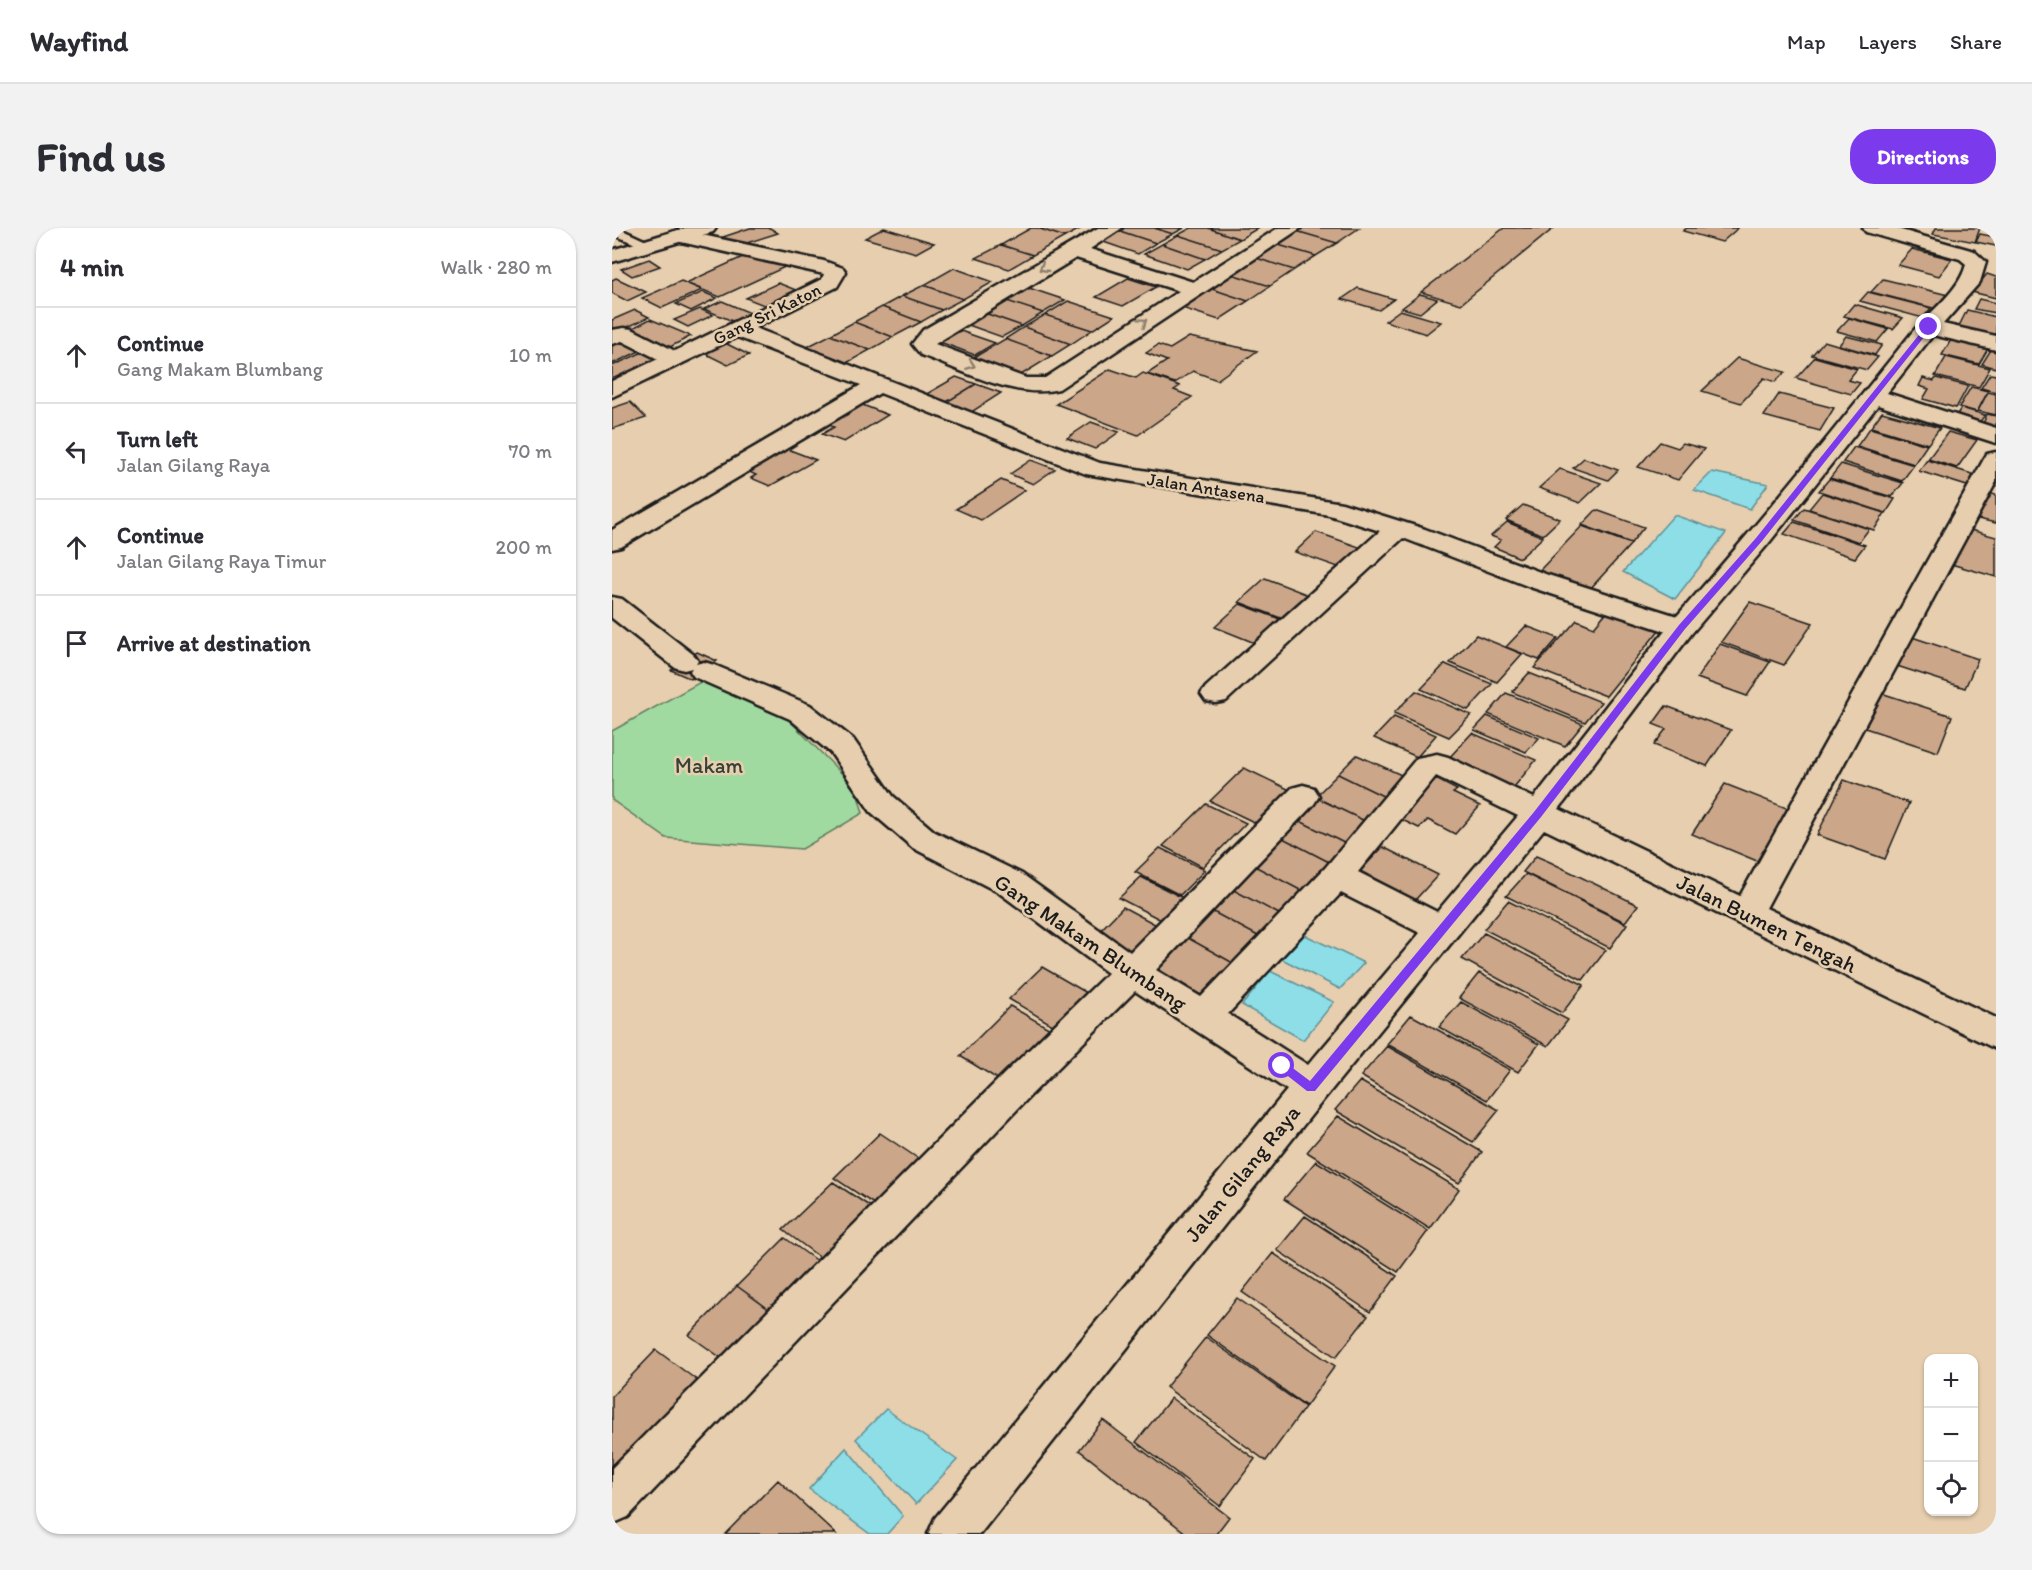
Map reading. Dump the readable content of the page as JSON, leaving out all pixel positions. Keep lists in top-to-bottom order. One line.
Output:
{"streets":{"main road":["Gang Sri Katon","Jalan Antasena","Jalan Bumen Tengah","Gang Makam Blumbang","Jalan Gilang Raya"]},"crossings":[["Gang Sri Katon","Jalan Antasena"],["Jalan Antasena","Jalan Gilang Raya"],["Jalan Bumen Tengah","Jalan Gilang Raya"],["Gang Makam Blumbang","Jalan Gilang Raya"]],"parks":["Makam"],"page":{"header":"Wayfind","nav":["Map","Layers","Share"],"buttons":"Directions","title":"Find us","heading":["4 min","Walk · 280 m"],"list":[["Continue","Gang Makam Blumbang","10 m"],["Turn left","Jalan Gilang Raya","70 m"],["Continue","Jalan Gilang Raya Timur","200 m"],"Arrive at destination"],"map_buttons":["+","−"]}}
